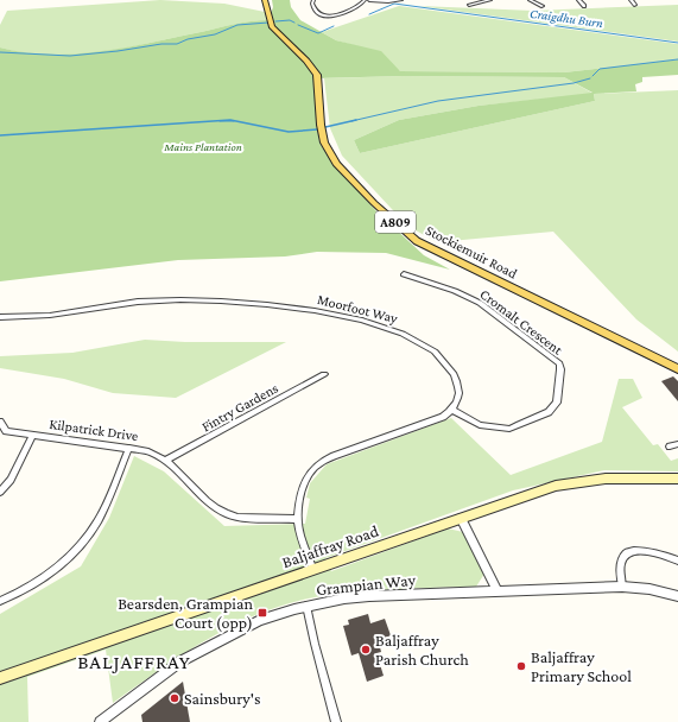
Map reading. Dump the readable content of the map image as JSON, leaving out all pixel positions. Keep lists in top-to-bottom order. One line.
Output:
{"streets":{"main road":["A809","Stockiemuir Road","Baljaffray Road"],"street":["Moorfoot Way","Cromalt Crescent","Fintry Gardens","Kilpatrick Drive","Grampian Way"]},"crossings":[["Moorfoot Way","Cromalt Crescent"],["Fintry Gardens","Kilpatrick Drive"]],"districts":["BALJAFFRAY"],"water":["Craigdhu Burn"],"parks":["Mains Plantation"],"places":{"transit":["Bearsden, Grampian Court (opp)"],"other":["Baljaffray Parish Church","Baljaffray Primary School","Sainsbury's"]}}
